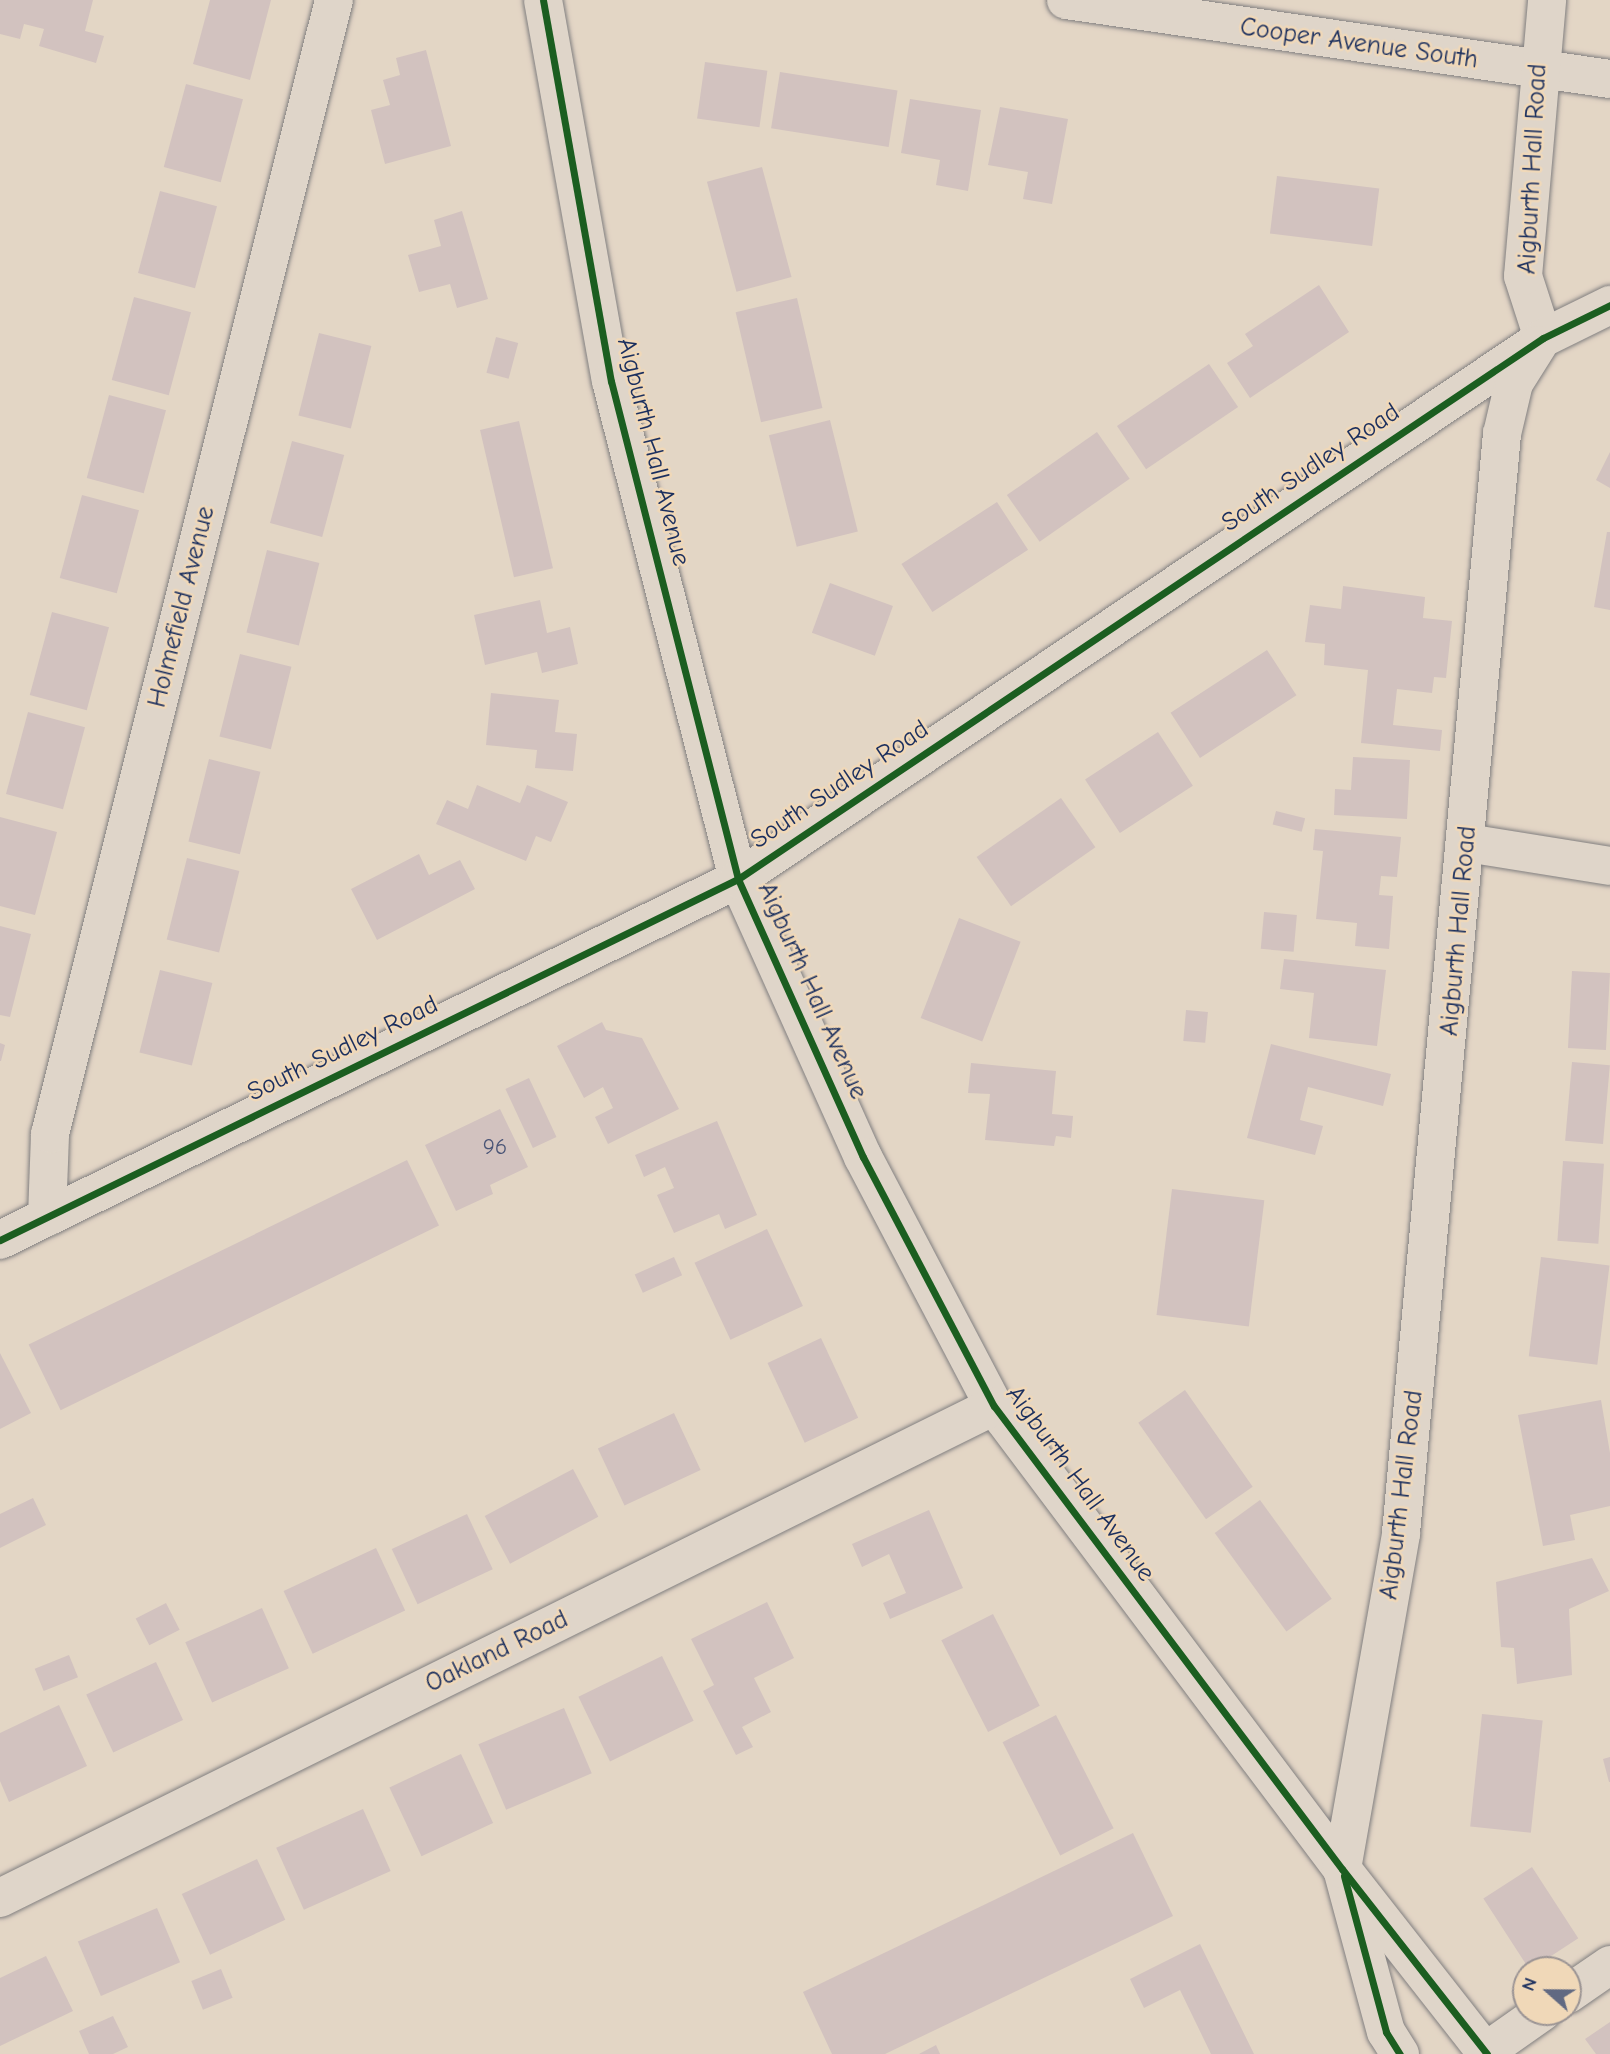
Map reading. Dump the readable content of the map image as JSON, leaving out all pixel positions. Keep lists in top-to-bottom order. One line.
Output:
{"streets":{"street":["Cooper Avenue South","Aigburth Hall Road","Aigburth Hall Avenue","South Sudley Road","Holmefield Avenue","Oakland Road"]},"crossings":[["Cooper Avenue South","Aigburth Hall Road"],["Aigburth Hall Road","Aigburth Hall Avenue"],["Aigburth Hall Road","South Sudley Road"],["Aigburth Hall Avenue","South Sudley Road"],["Aigburth Hall Avenue","Oakland Road"],["South Sudley Road","Holmefield Avenue"]],"house_numbers":["96"],"north":"left"}
